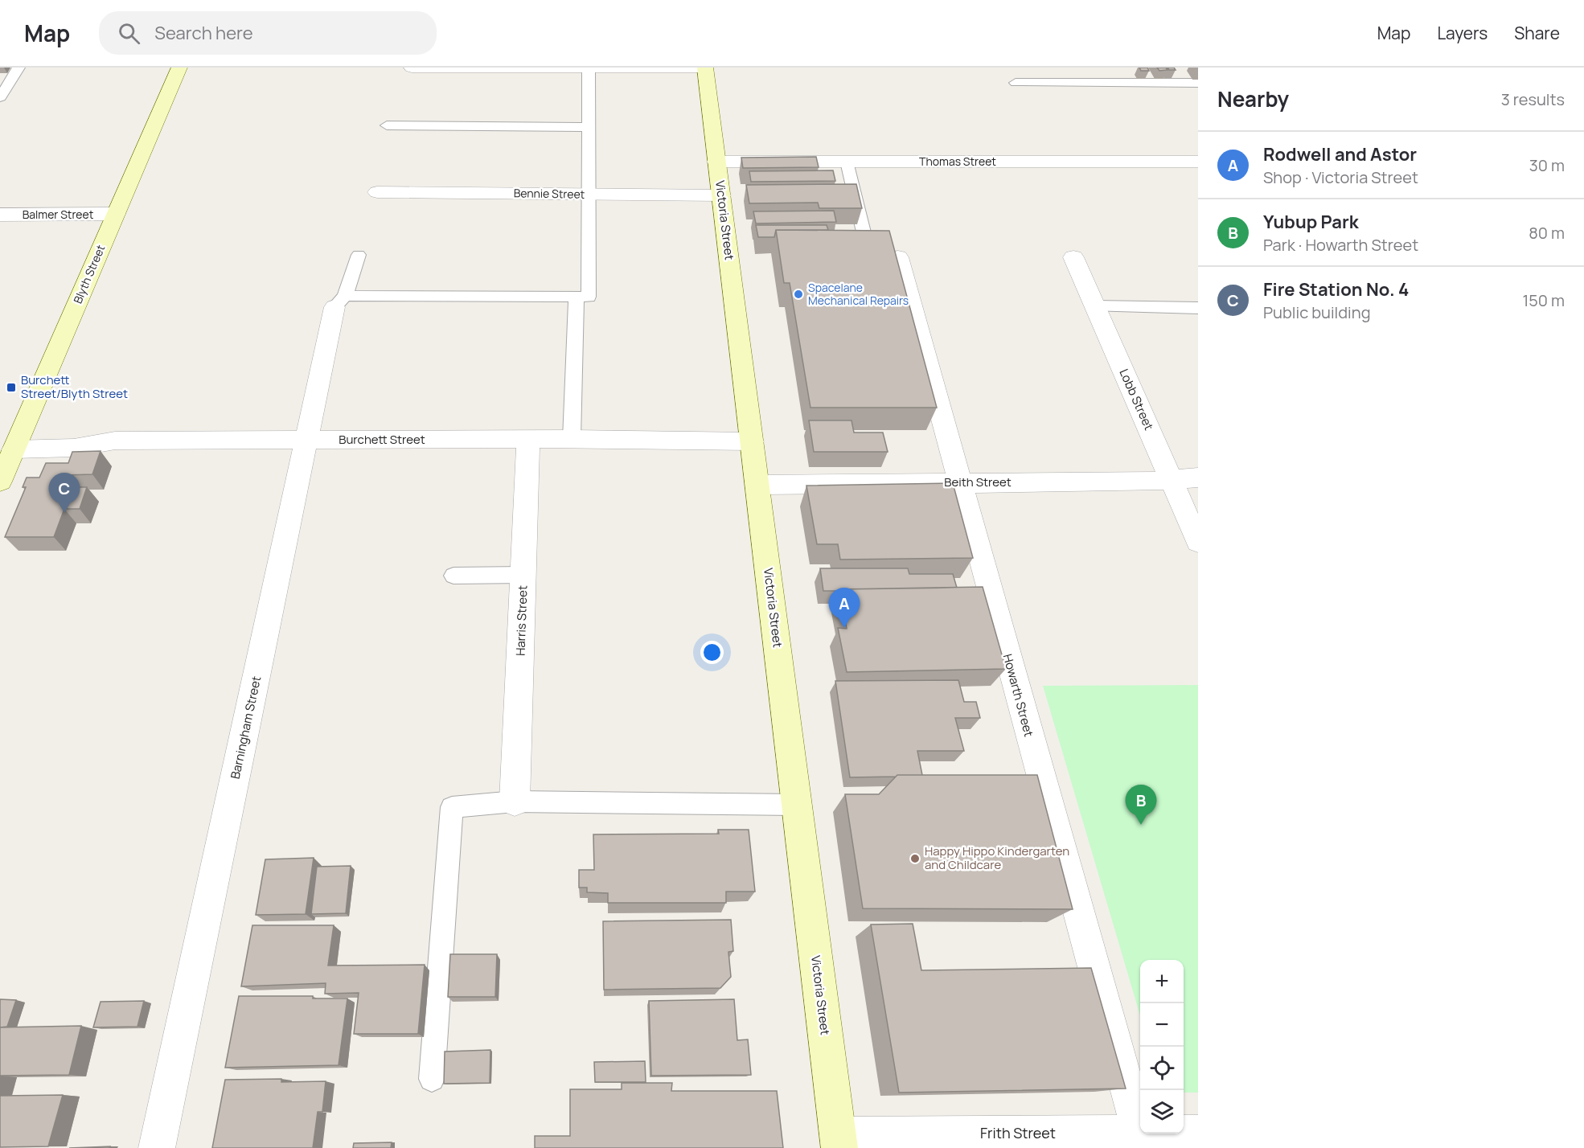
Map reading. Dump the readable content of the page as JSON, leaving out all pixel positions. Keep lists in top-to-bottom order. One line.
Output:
{"streets":{"street":["Thomas Street","Bennie Street","Balmer Street","Victoria Street","Blyth Street","Lobb Street","Burchett Street","Beith Street","Harris Street","Howarth Street","Barningham Street","Frith Street"]},"crossings":[["Thomas Street","Victoria Street"],["Bennie Street","Victoria Street"],["Balmer Street","Blyth Street"],["Victoria Street","Burchett Street"],["Victoria Street","Beith Street"],["Victoria Street","Frith Street"],["Blyth Street","Burchett Street"],["Lobb Street","Beith Street"],["Burchett Street","Harris Street"],["Burchett Street","Barningham Street"],["Beith Street","Howarth Street"],["Howarth Street","Frith Street"]],"places":{"other":["Spacelane Mechanical Repairs","Happy Hippo Kindergarten and Childcare"],"transit":["Burchett Street/Blyth Street"]},"page":{"header":"Map","search":"Search here","nav":["Map","Layers","Share"],"heading":["Nearby","3 results"],"list":[{"mark":"A","name":"Rodwell and Astor","note":"Shop · Victoria Street","value":"30 m"},{"mark":"B","name":"Yubup Park","note":"Park · Howarth Street","value":"80 m"},{"mark":"C","name":"Fire Station No. 4","note":"Public building","value":"150 m"}],"pins":["C","A","B"],"map_buttons":["+","−"]}}
